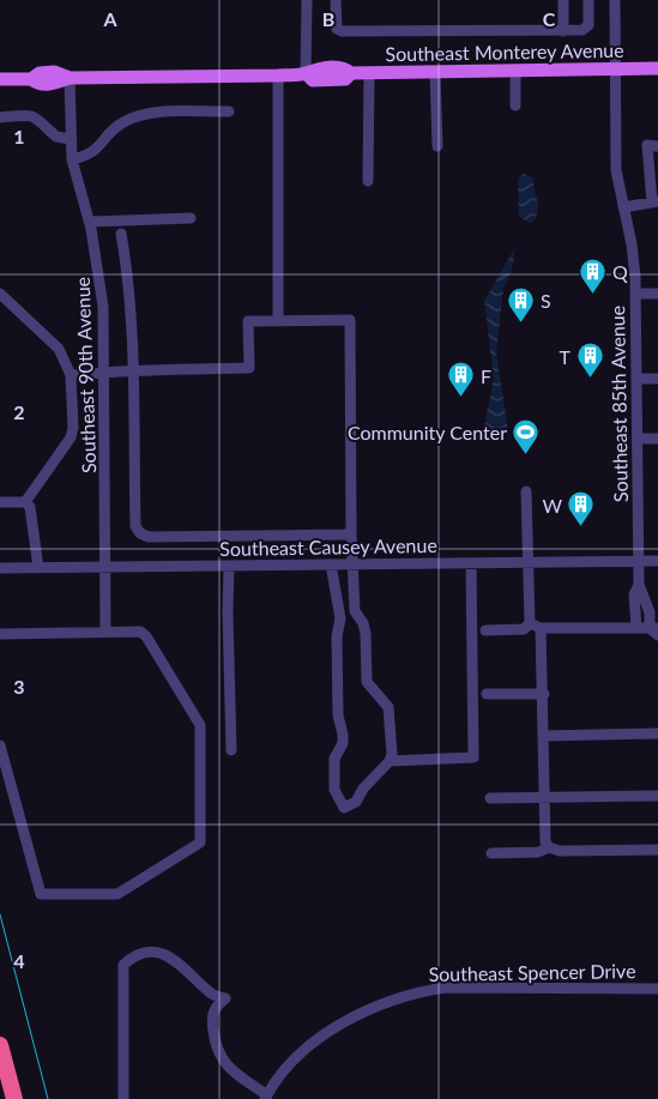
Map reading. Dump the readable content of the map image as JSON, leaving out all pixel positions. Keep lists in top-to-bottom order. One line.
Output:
{"streets":{"main road":["Southeast Monterey Avenue"],"street":["Southeast 90th Avenue","Southeast 85th Avenue","Southeast Causey Avenue","Southeast Spencer Drive"]},"crossings":[["Southeast Monterey Avenue","Southeast 90th Avenue"],["Southeast Monterey Avenue","Southeast 85th Avenue"],["Southeast 90th Avenue","Southeast Causey Avenue"],["Southeast 85th Avenue","Southeast Causey Avenue"]],"places":{"building":["Q","S","T","F","W"],"sports":["Community Center"]},"grid":{"columns":["A","B","C"],"rows":["1","2","3","4"]}}
